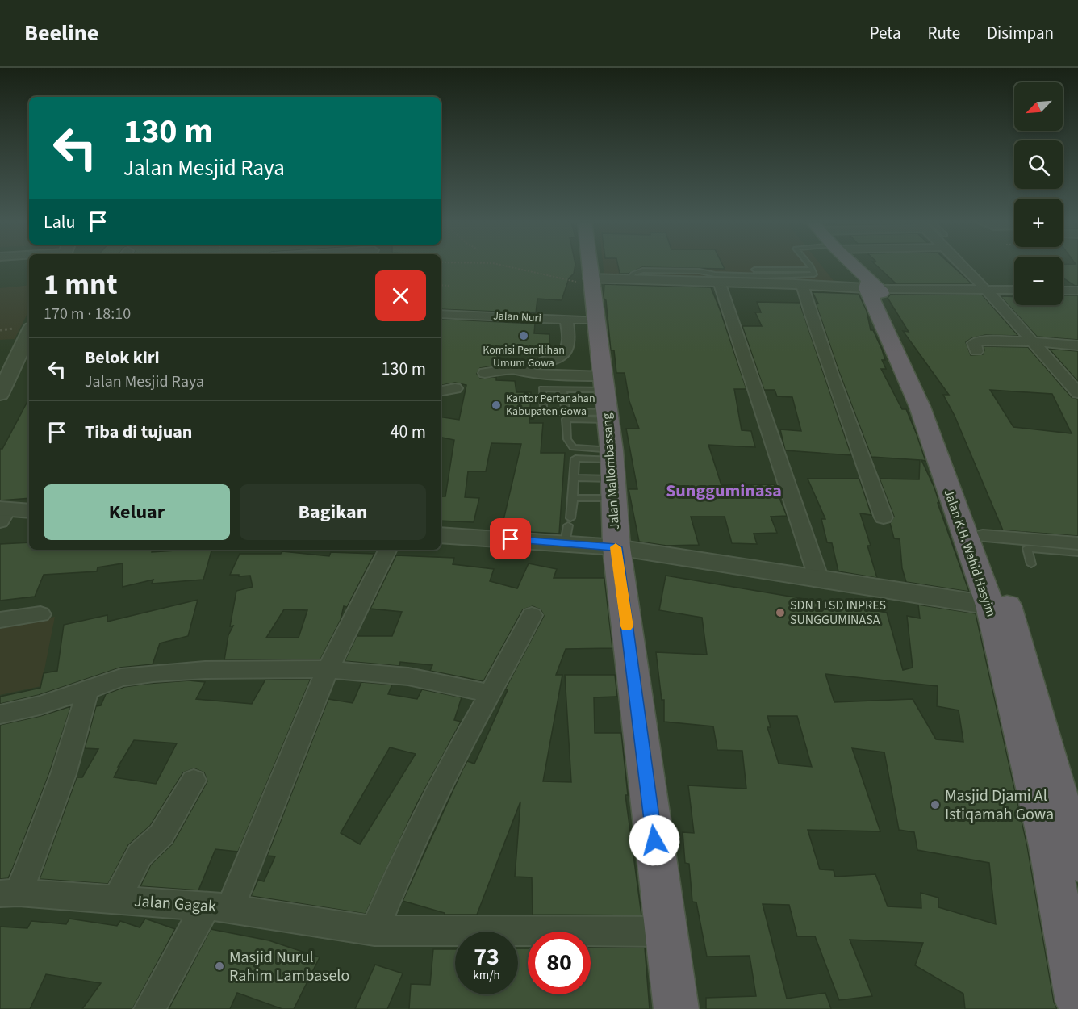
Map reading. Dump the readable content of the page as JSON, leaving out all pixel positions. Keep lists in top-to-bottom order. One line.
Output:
{"streets":{"highway":["Jalan Mallombassang","Jalan K.H. Wahid Hasyim"],"street":["Jalan Nuri","Jalan Gagak"]},"crossings":[["Jalan Nuri","Jalan Mallombassang"],["Jalan Mallombassang","Jalan Gagak"]],"districts":["Sungguminasa"],"places":["Komisi Pemilihan Umum Gowa","Kantor Pertanahan Kabupaten Gowa","SDN 1+SD INPRES SUNGGUMINASA","Masjid Djami Al Istiqamah Gowa","Masjid Nurul Rahim Lambaselo"],"north":"bottom left","page":{"header":"Beeline","nav":["Peta","Rute","Disimpan"],"map_buttons":["+","−"],"turn":["130 m","Jalan Mesjid Raya"],"then":"Lalu","heading":["1 mnt","170 m · 18:10"],"list":[{"name":"Belok kiri","note":"Jalan Mesjid Raya","value":"130 m"},{"name":"Tiba di tujuan","value":"40 m"}],"buttons":["Keluar","Bagikan"],"speed":"73 km/h","limit":"80"}}
